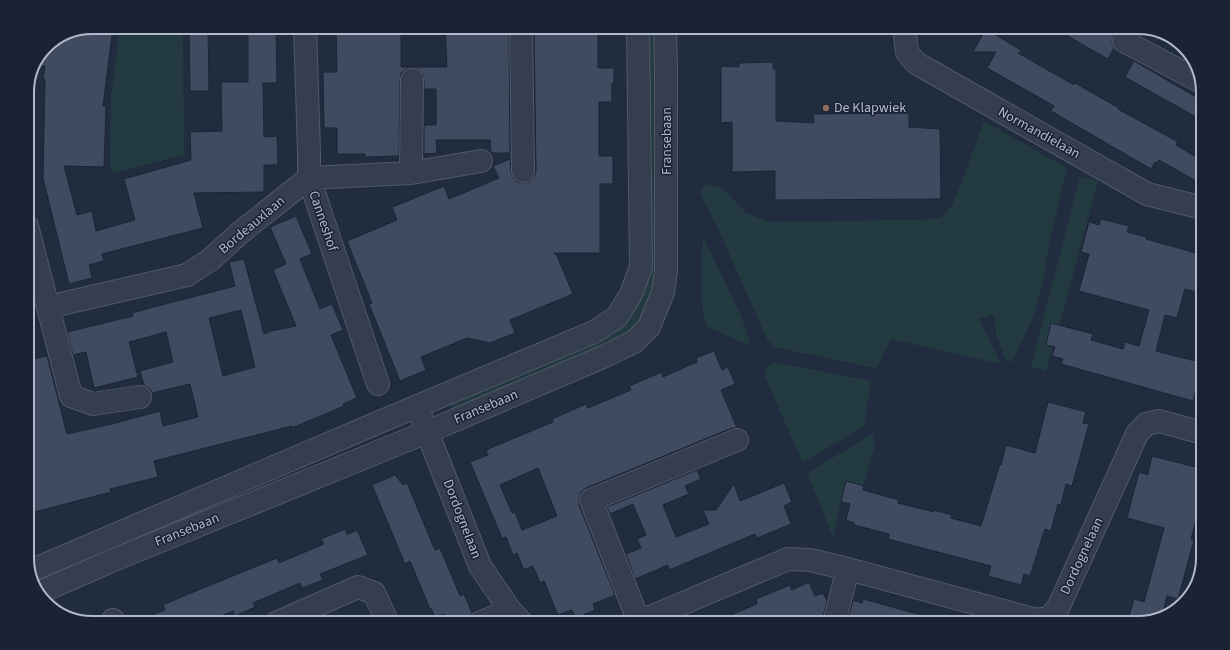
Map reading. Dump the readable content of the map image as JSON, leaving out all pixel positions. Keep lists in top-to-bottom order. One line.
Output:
{"streets":{"street":["Normandielaan","Fransebaan","Canneshof","Bordeauxlaan","Dordognelaan"]},"crossings":[["Fransebaan","Dordognelaan"],["Canneshof","Bordeauxlaan"]],"places":["De Klapwiek"]}
